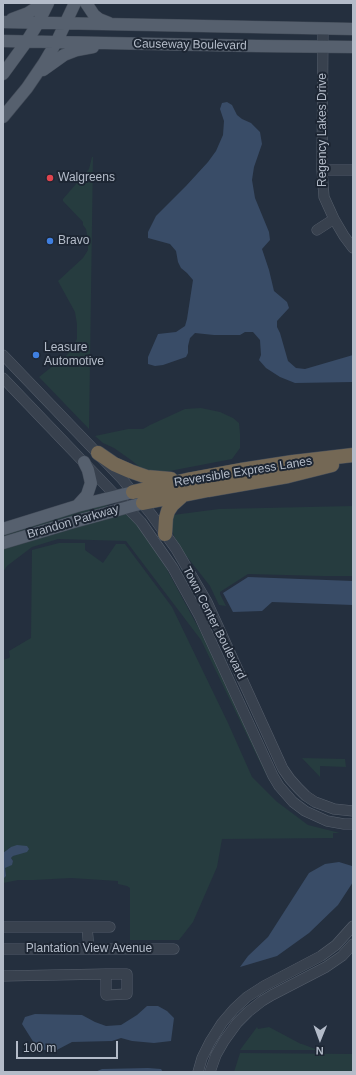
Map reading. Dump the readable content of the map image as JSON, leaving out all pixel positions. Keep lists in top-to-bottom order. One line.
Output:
{"streets":{"highway":["Reversible Express Lanes"],"main road":["Causeway Boulevard","Brandon Parkway"],"street":["Regency Lakes Drive","Town Center Boulevard","Plantation View Avenue"]},"crossings":[["Causeway Boulevard","Regency Lakes Drive"],["Reversible Express Lanes","Brandon Parkway"],["Reversible Express Lanes","Town Center Boulevard"],["Brandon Parkway","Town Center Boulevard"]],"places":["Walgreens","Bravo","Leasure Automotive"],"scale_bar":"100 m","north":"bottom"}
